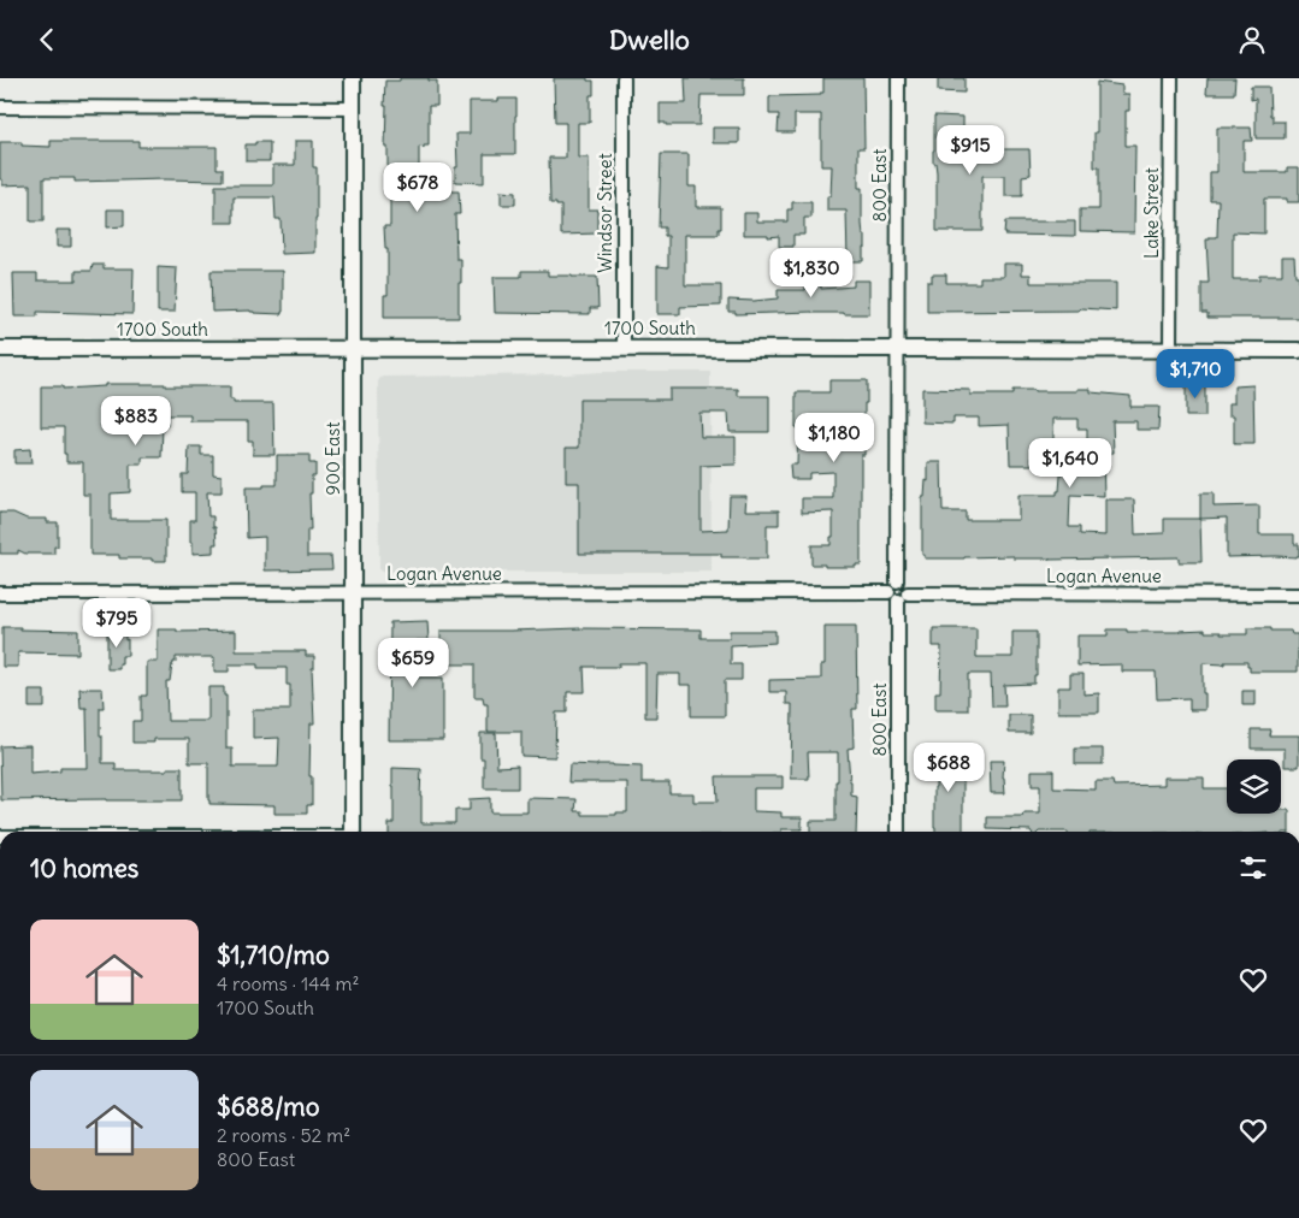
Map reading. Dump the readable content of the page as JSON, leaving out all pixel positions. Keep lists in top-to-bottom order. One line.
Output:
{"streets":{"street":["800 East","Windsor Street","Lake Street","1700 South","900 East","Logan Avenue"]},"crossings":[["800 East","1700 South"],["800 East","Logan Avenue"],["Windsor Street","1700 South"],["Lake Street","1700 South"],["1700 South","900 East"],["900 East","Logan Avenue"]],"page":{"header":"Dwello","price":["$915","$678","$1,830","$1,710","$883","$1,180","$1,640","$795","$659","$688"],"heading":"10 homes","list":[{"name":"$1,710/mo","note":"4 rooms · 144 m² · 1700 South"},{"name":"$688/mo","note":"2 rooms · 52 m² · 800 East"}]}}
